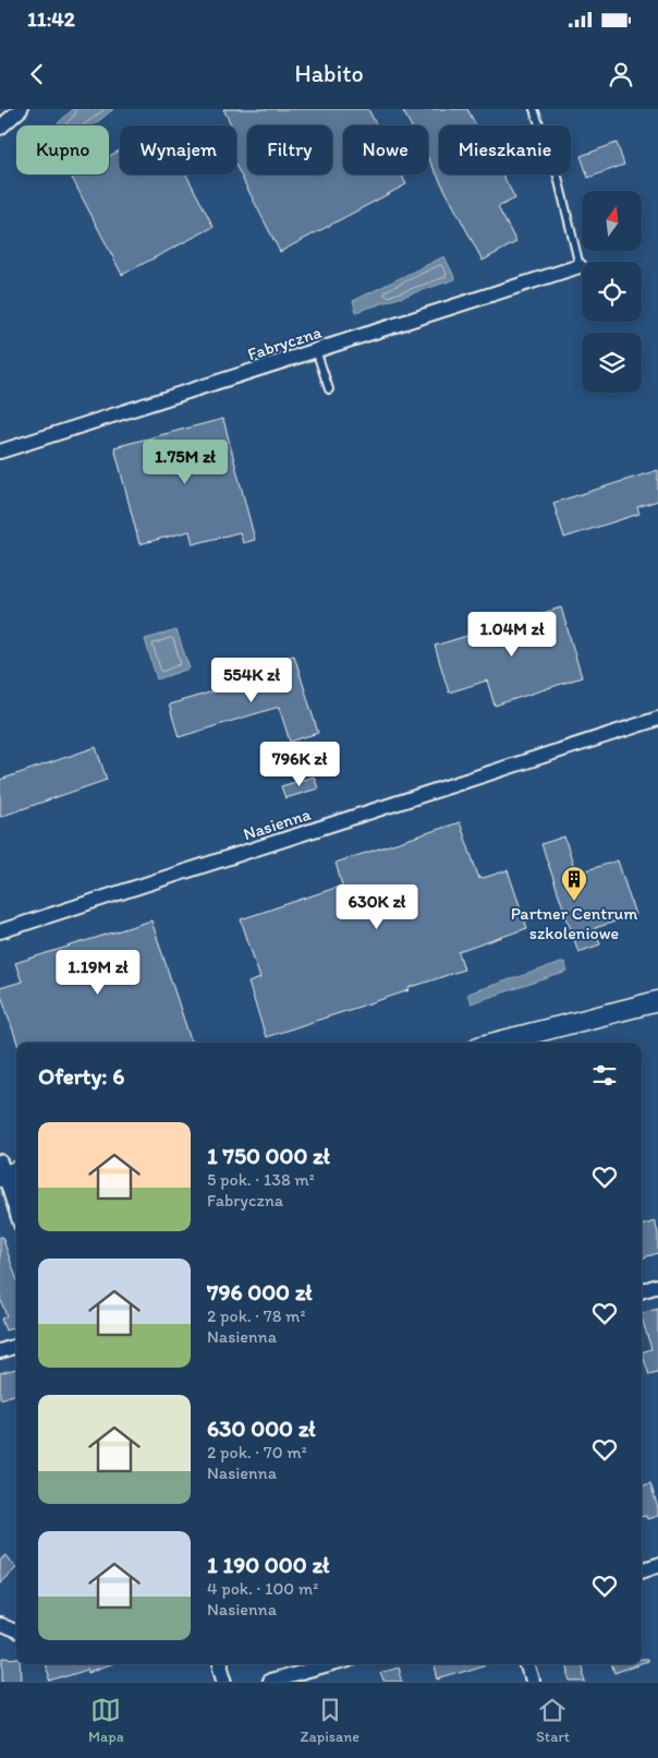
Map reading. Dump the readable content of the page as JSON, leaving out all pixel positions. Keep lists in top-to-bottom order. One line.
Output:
{"streets":{"street":["Fabryczna","Nasienna"]},"places":{"building":["Partner Centrum szkoleniowe"]},"north":"top","page":{"status":"11:42","header":"Habito","chip":["Kupno","Wynajem","Filtry","Nowe","Mieszkanie"],"price":["1.75M zł","1.04M zł","554K zł","796K zł","630K zł","1.19M zł"],"heading":"Oferty: 6","list":[{"name":"1 750 000 zł","note":"5 pok. · 138 m² · Fabryczna"},{"name":"796 000 zł","note":"2 pok. · 78 m² · Nasienna"},{"name":"630 000 zł","note":"2 pok. · 70 m² · Nasienna"},{"name":"1 190 000 zł","note":"4 pok. · 100 m² · Nasienna"}],"tabs":["Mapa","Zapisane","Start"]}}
